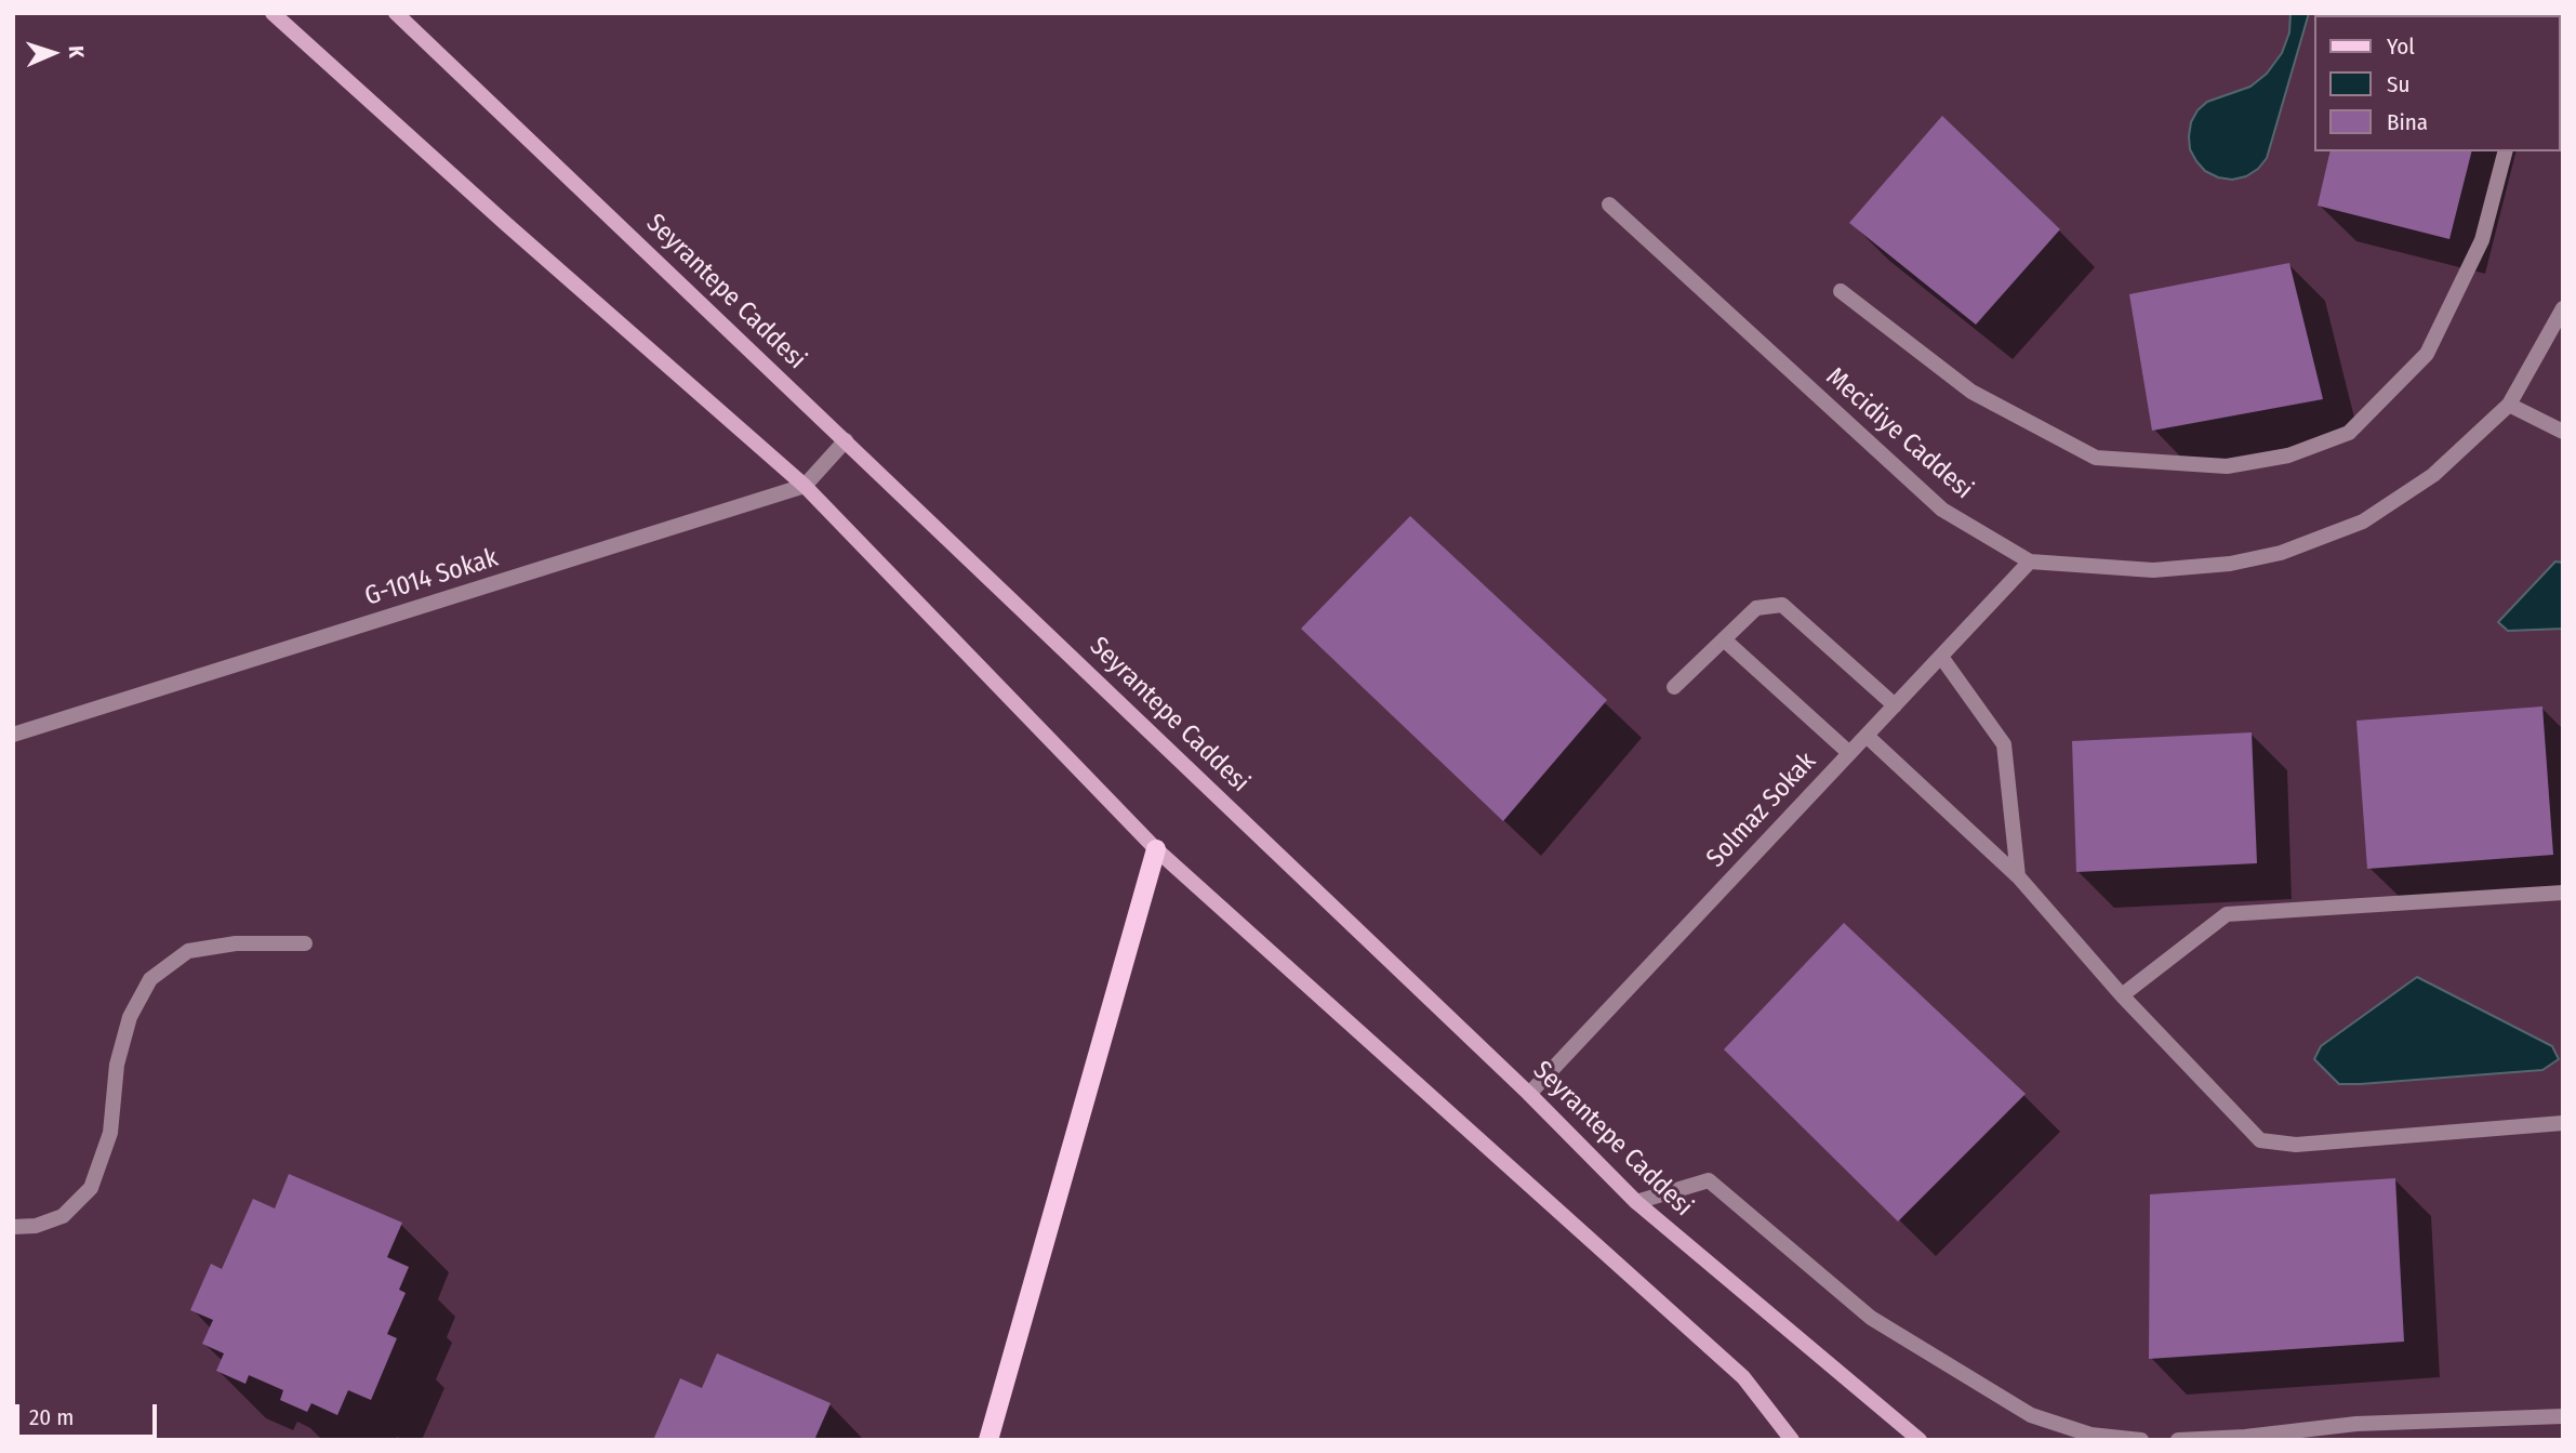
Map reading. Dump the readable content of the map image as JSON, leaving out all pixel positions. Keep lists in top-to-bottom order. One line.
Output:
{"streets":{"main road":["Seyrantepe Caddesi"],"street":["Mecidiye Caddesi","G-1014 Sokak","Solmaz Sokak"]},"crossings":[["Seyrantepe Caddesi","Solmaz Sokak"],["Mecidiye Caddesi","Solmaz Sokak"]],"legend":["Yol","Su","Bina"],"scale_bar":"20 m","north":"right"}
